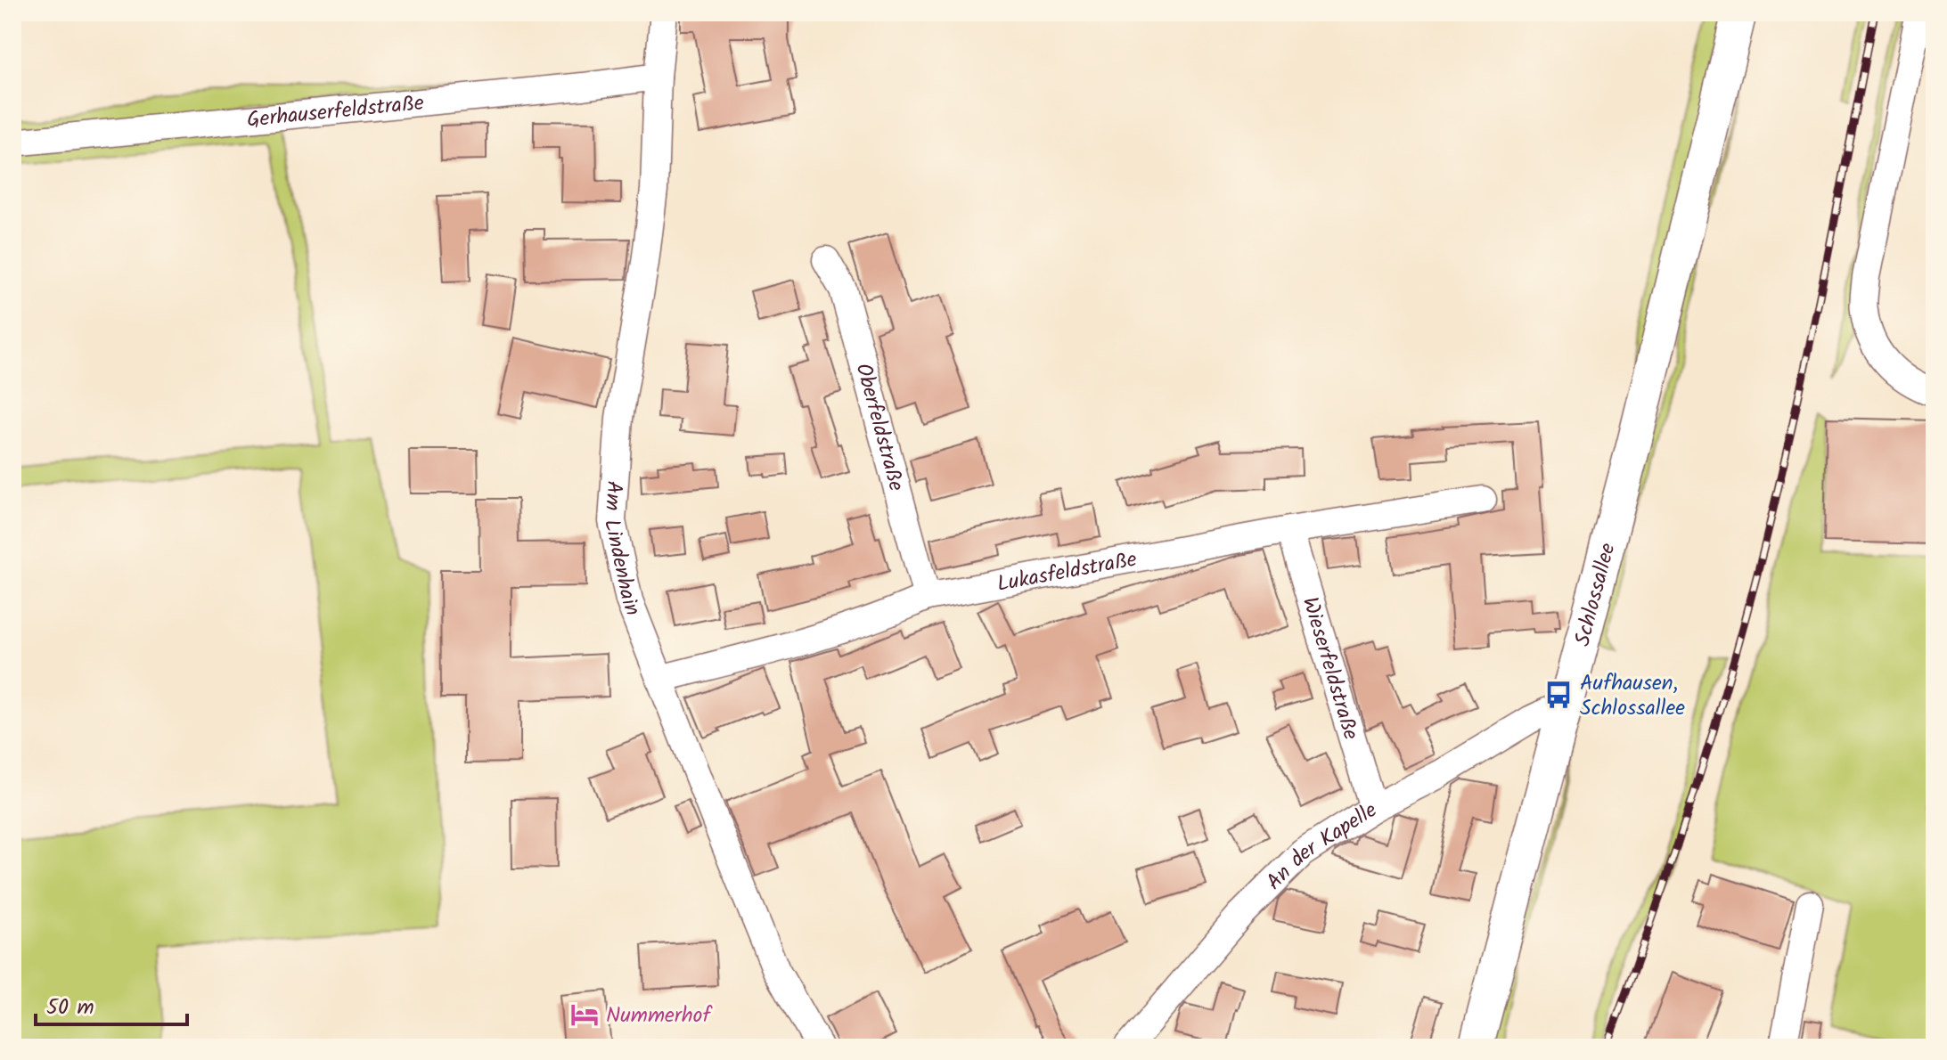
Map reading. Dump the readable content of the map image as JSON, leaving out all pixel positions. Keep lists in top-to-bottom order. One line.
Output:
{"streets":{"main road":["Schlossallee"],"street":["Gerhauserfeldstraße","Oberfeldstraße","Am Lindenhain","Lukasfeldstraße","Wieserfeldstraße","An der Kapelle"]},"crossings":[["Gerhauserfeldstraße","Am Lindenhain"],["Oberfeldstraße","Lukasfeldstraße"],["Am Lindenhain","Lukasfeldstraße"],["Lukasfeldstraße","Wieserfeldstraße"],["Schlossallee","An der Kapelle"],["Wieserfeldstraße","An der Kapelle"]],"places":{"bus stop":["Aufhausen, Schlossallee"],"hotel":["Nummerhof"]},"scale_bar":"50 m"}
